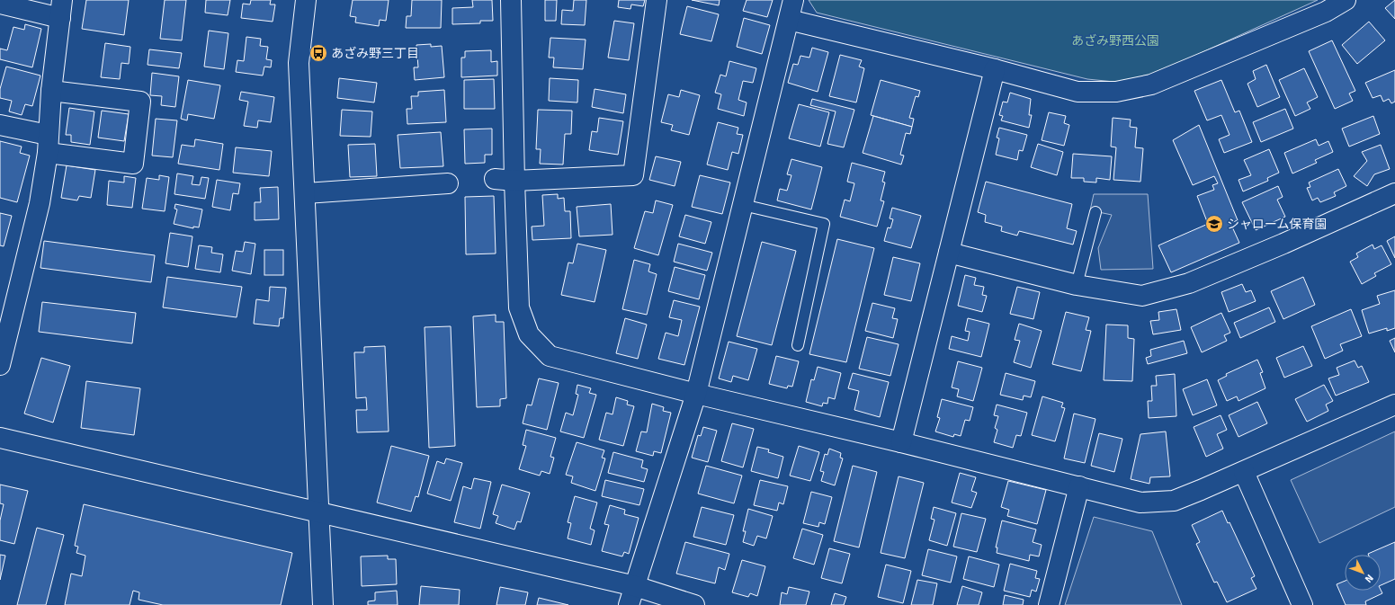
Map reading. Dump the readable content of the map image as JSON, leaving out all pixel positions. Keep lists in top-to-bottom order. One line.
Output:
{"parks":["あざみ野西公園"],"places":{"bus stop":["あざみ野三丁目"],"school or university":["シャローム保育園"]},"north":"bottom right"}
